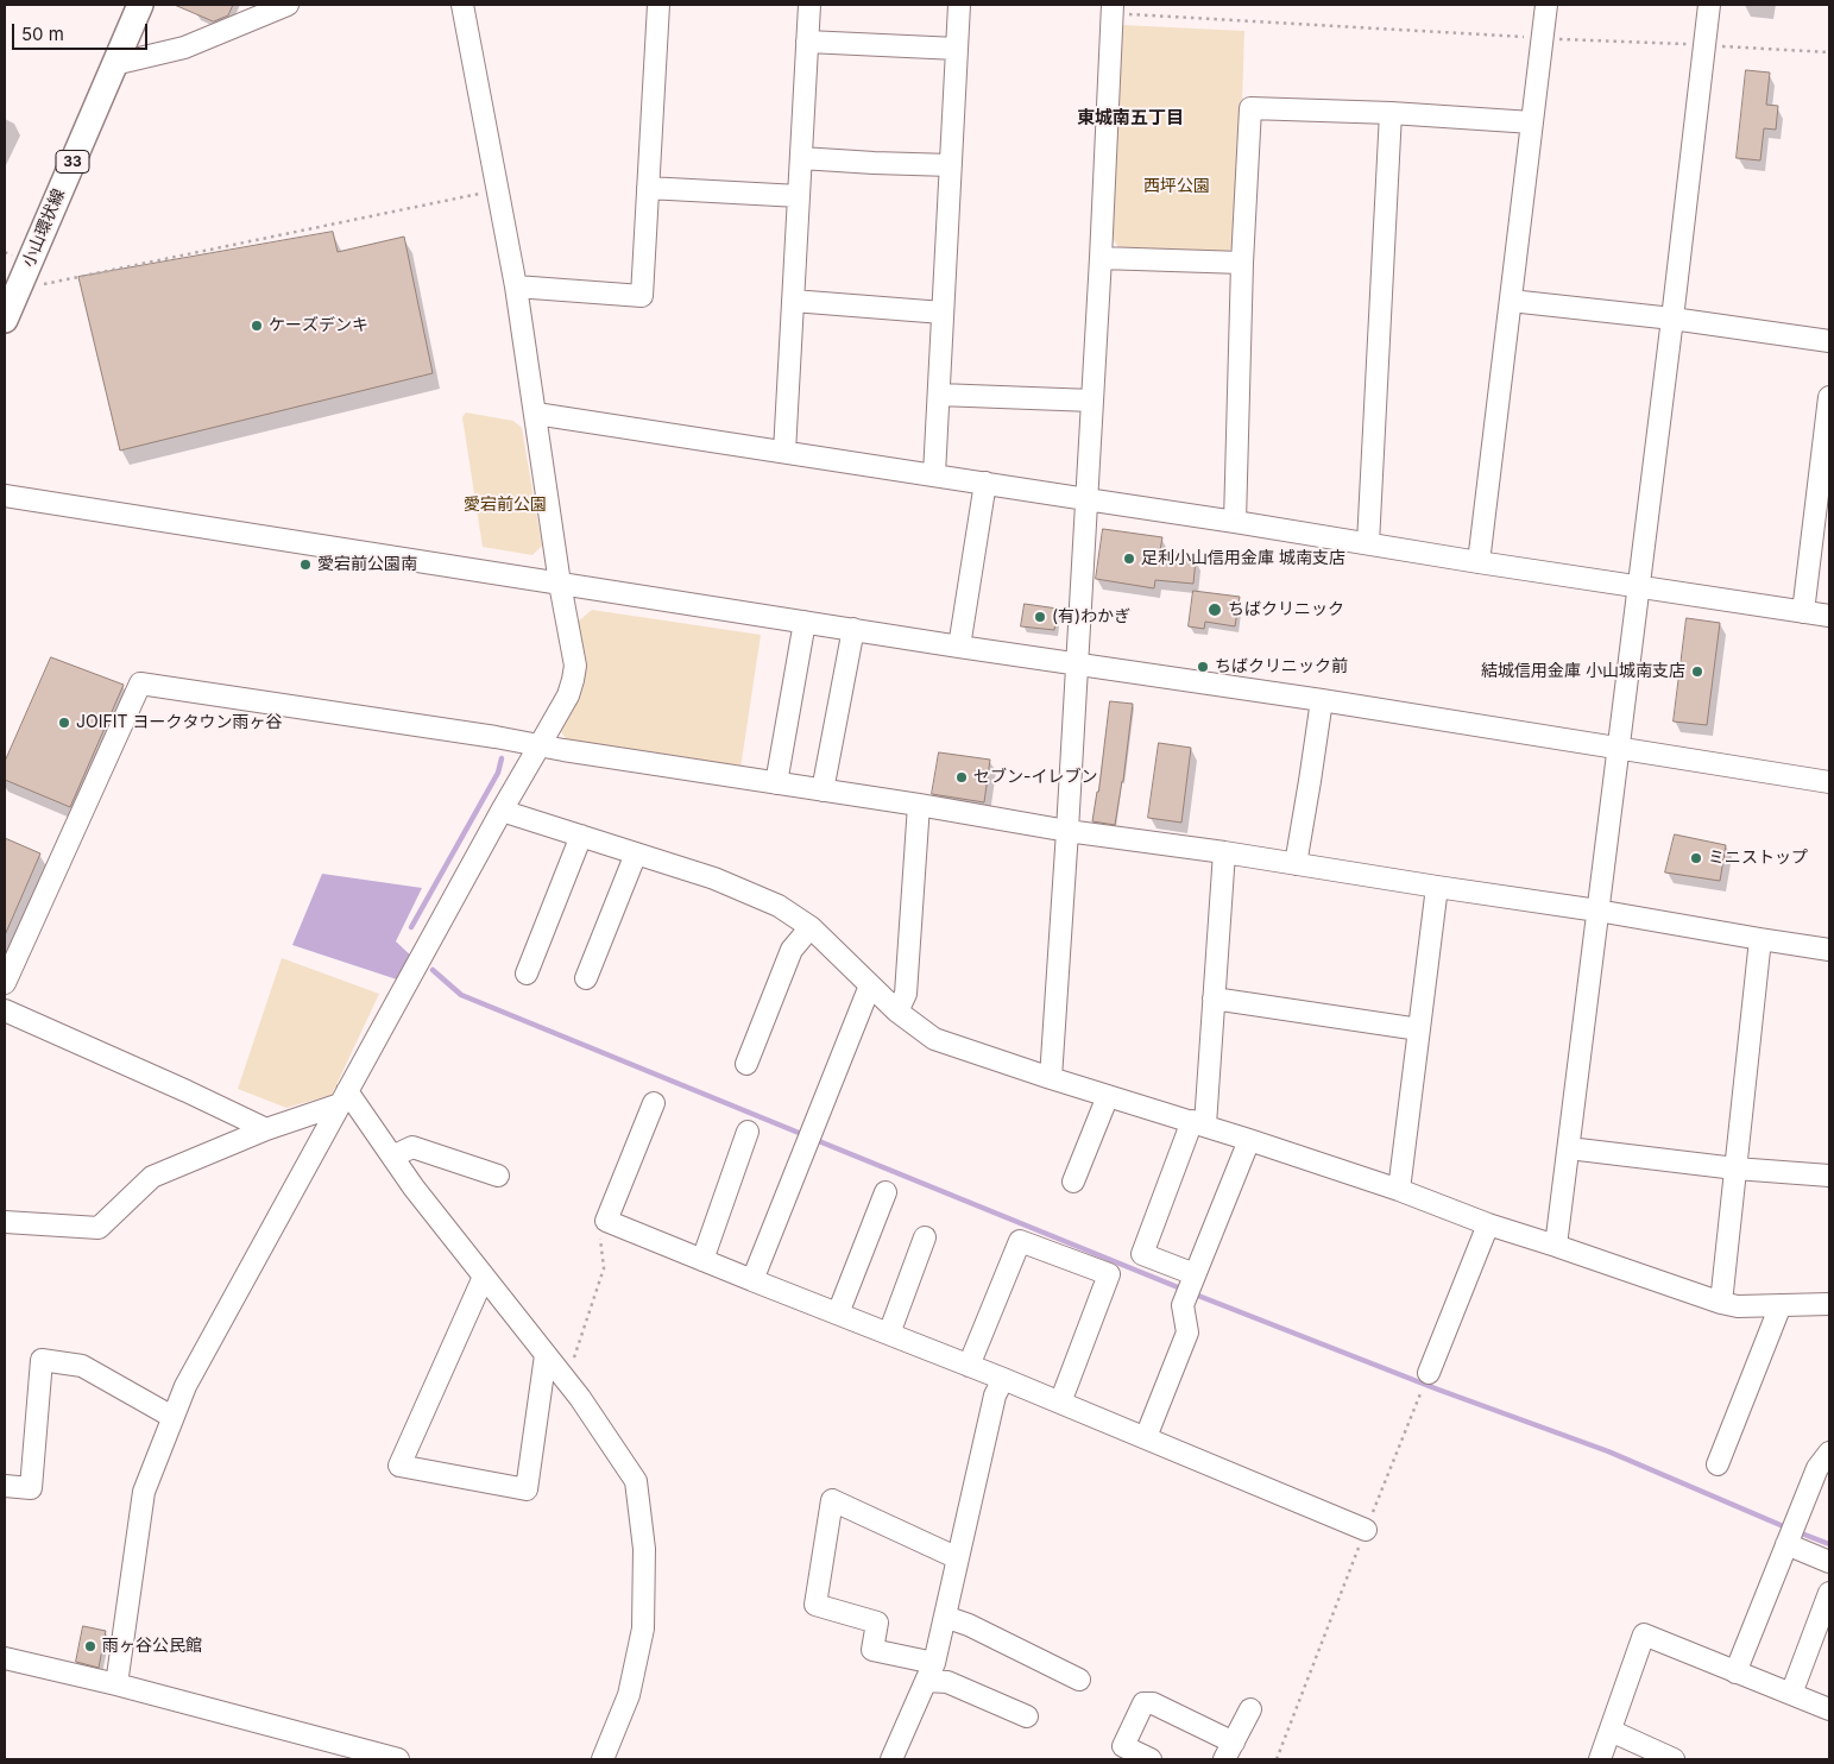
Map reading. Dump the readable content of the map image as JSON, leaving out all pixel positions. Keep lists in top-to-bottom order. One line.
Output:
{"streets":{"main road":["33","小山環状線"]},"districts":["東城南五丁目"],"parks":["西坪公園","愛宕前公園"],"places":["ケーズデンキ","足利小山信用金庫 城南支店","愛宕前公園南","ちばクリニック","(有)わかぎ","ちばクリニック前","結城信用金庫 小山城南支店","JOIFIT ヨークタウン雨ヶ谷","セブン-イレブン","ミニストップ","雨ヶ谷公民館"],"scale_bar":"50 m"}
